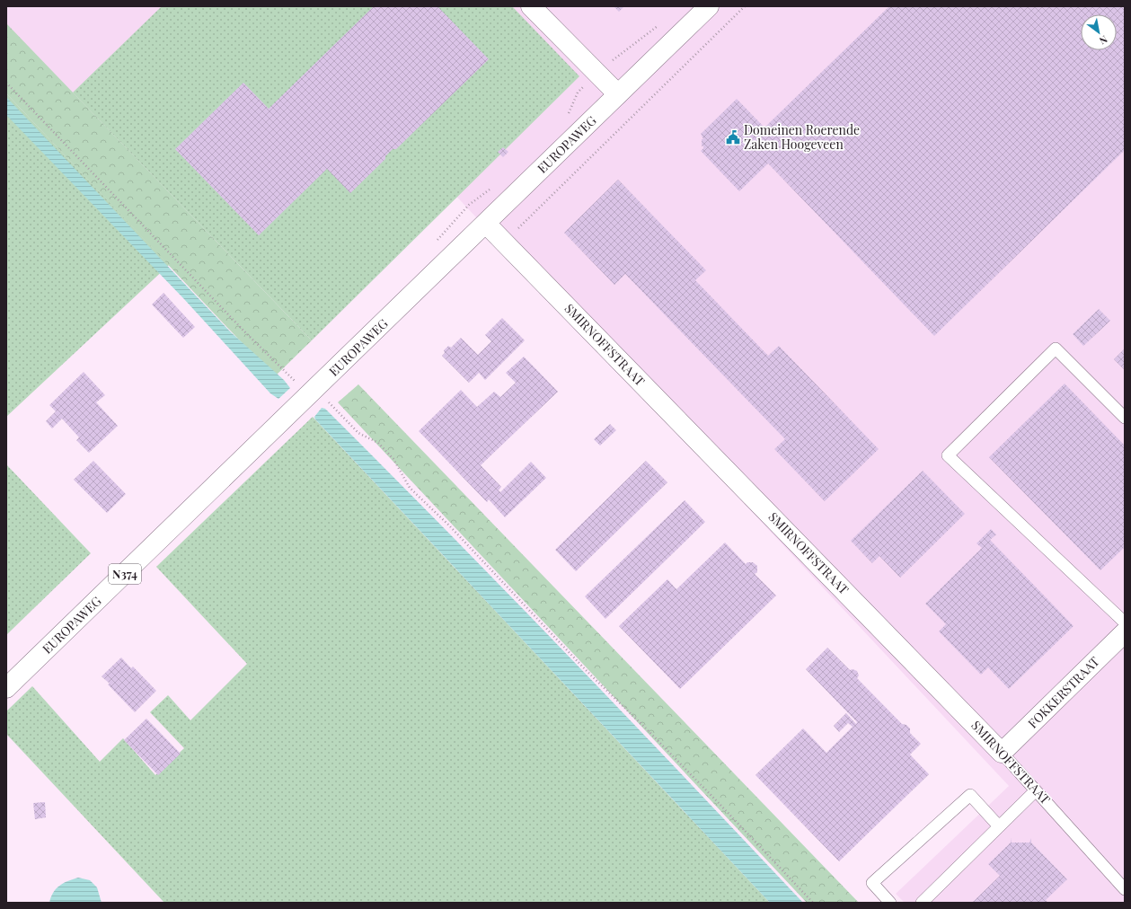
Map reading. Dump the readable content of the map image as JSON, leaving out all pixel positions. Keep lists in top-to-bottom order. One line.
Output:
{"streets":{"street":["EUROPAWEG","SMIRNOFFSTRAAT","N374","FOKKERSTRAAT"]},"crossings":[["EUROPAWEG","SMIRNOFFSTRAAT"],["SMIRNOFFSTRAAT","FOKKERSTRAAT"]],"places":{"public building":["Domeinen Roerende Zaken Hoogeveen"]},"north":"bottom right"}
